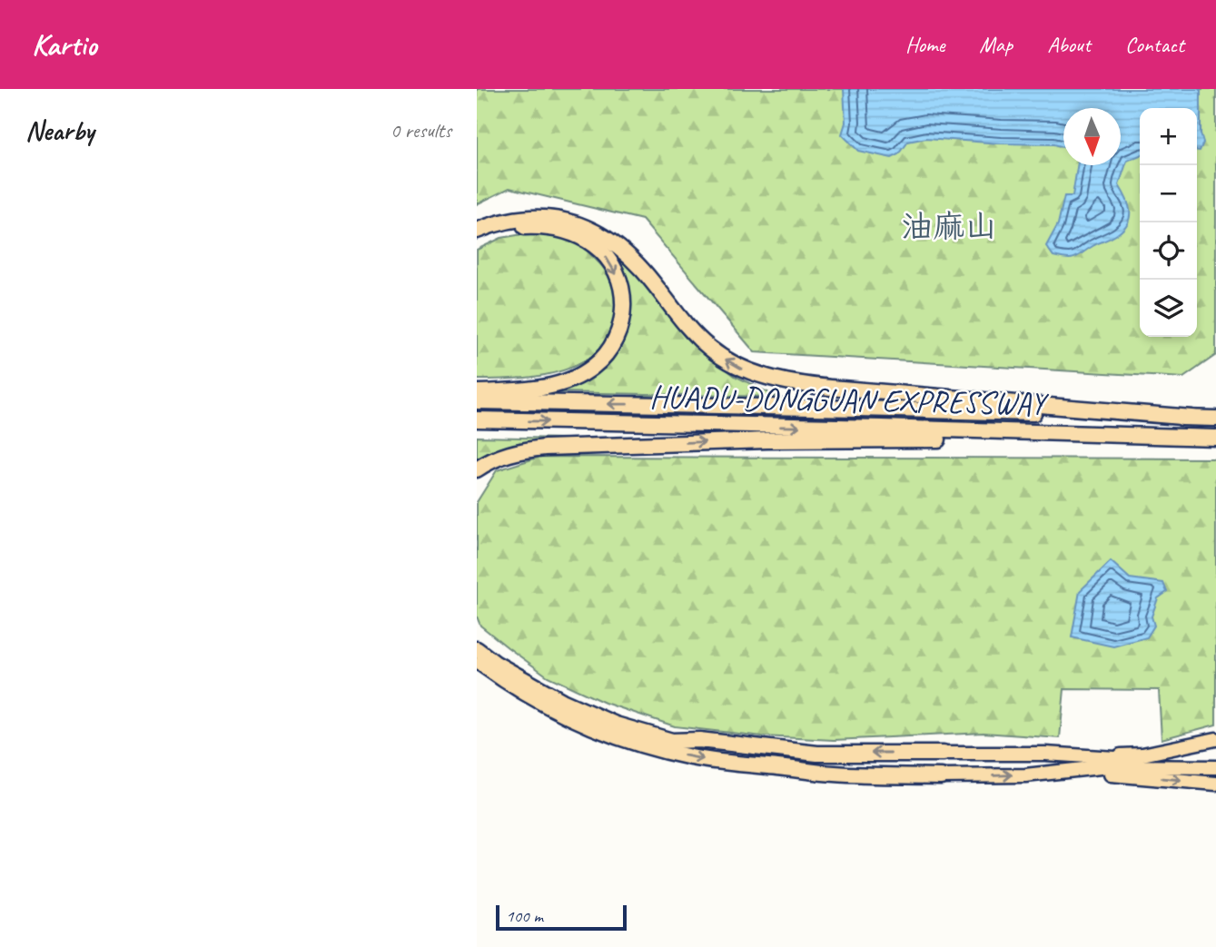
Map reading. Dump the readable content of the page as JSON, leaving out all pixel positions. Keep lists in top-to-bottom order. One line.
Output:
{"streets":{"highway":["HUADU-DONGGUAN EXPRESSWAY"]},"parks":["油麻山"],"scale_bar":"100 m","north":"bottom","page":{"header":"Kartio","nav":["Home","Map","About","Contact"],"heading":["Nearby","0 results"],"map_buttons":["+","−"],"scale":"100 m"}}
